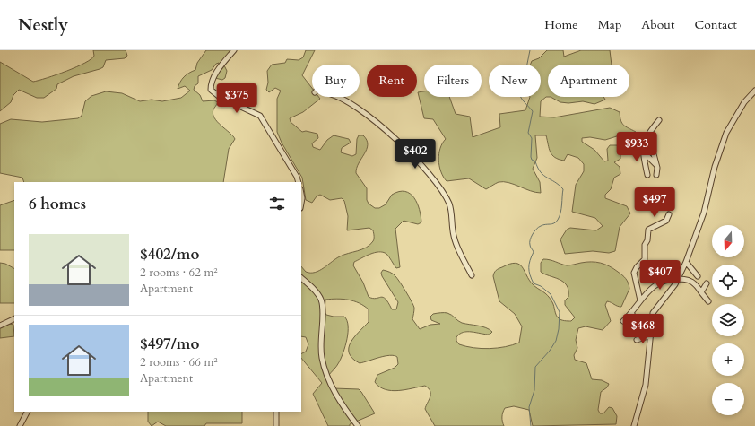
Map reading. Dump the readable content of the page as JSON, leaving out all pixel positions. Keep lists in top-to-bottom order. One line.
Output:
{"north":"bottom","page":{"header":"Nestly","nav":["Home","Map","About","Contact"],"chip":["Buy","Rent","Filters","New","Apartment"],"price":["$375","$933","$402","$497","$407","$468"],"heading":"6 homes","map_buttons":["+","−"],"list":[{"name":"$402/mo","note":"2 rooms · 62 m² · Apartment"},{"name":"$497/mo","note":"2 rooms · 66 m² · Apartment"}]}}
